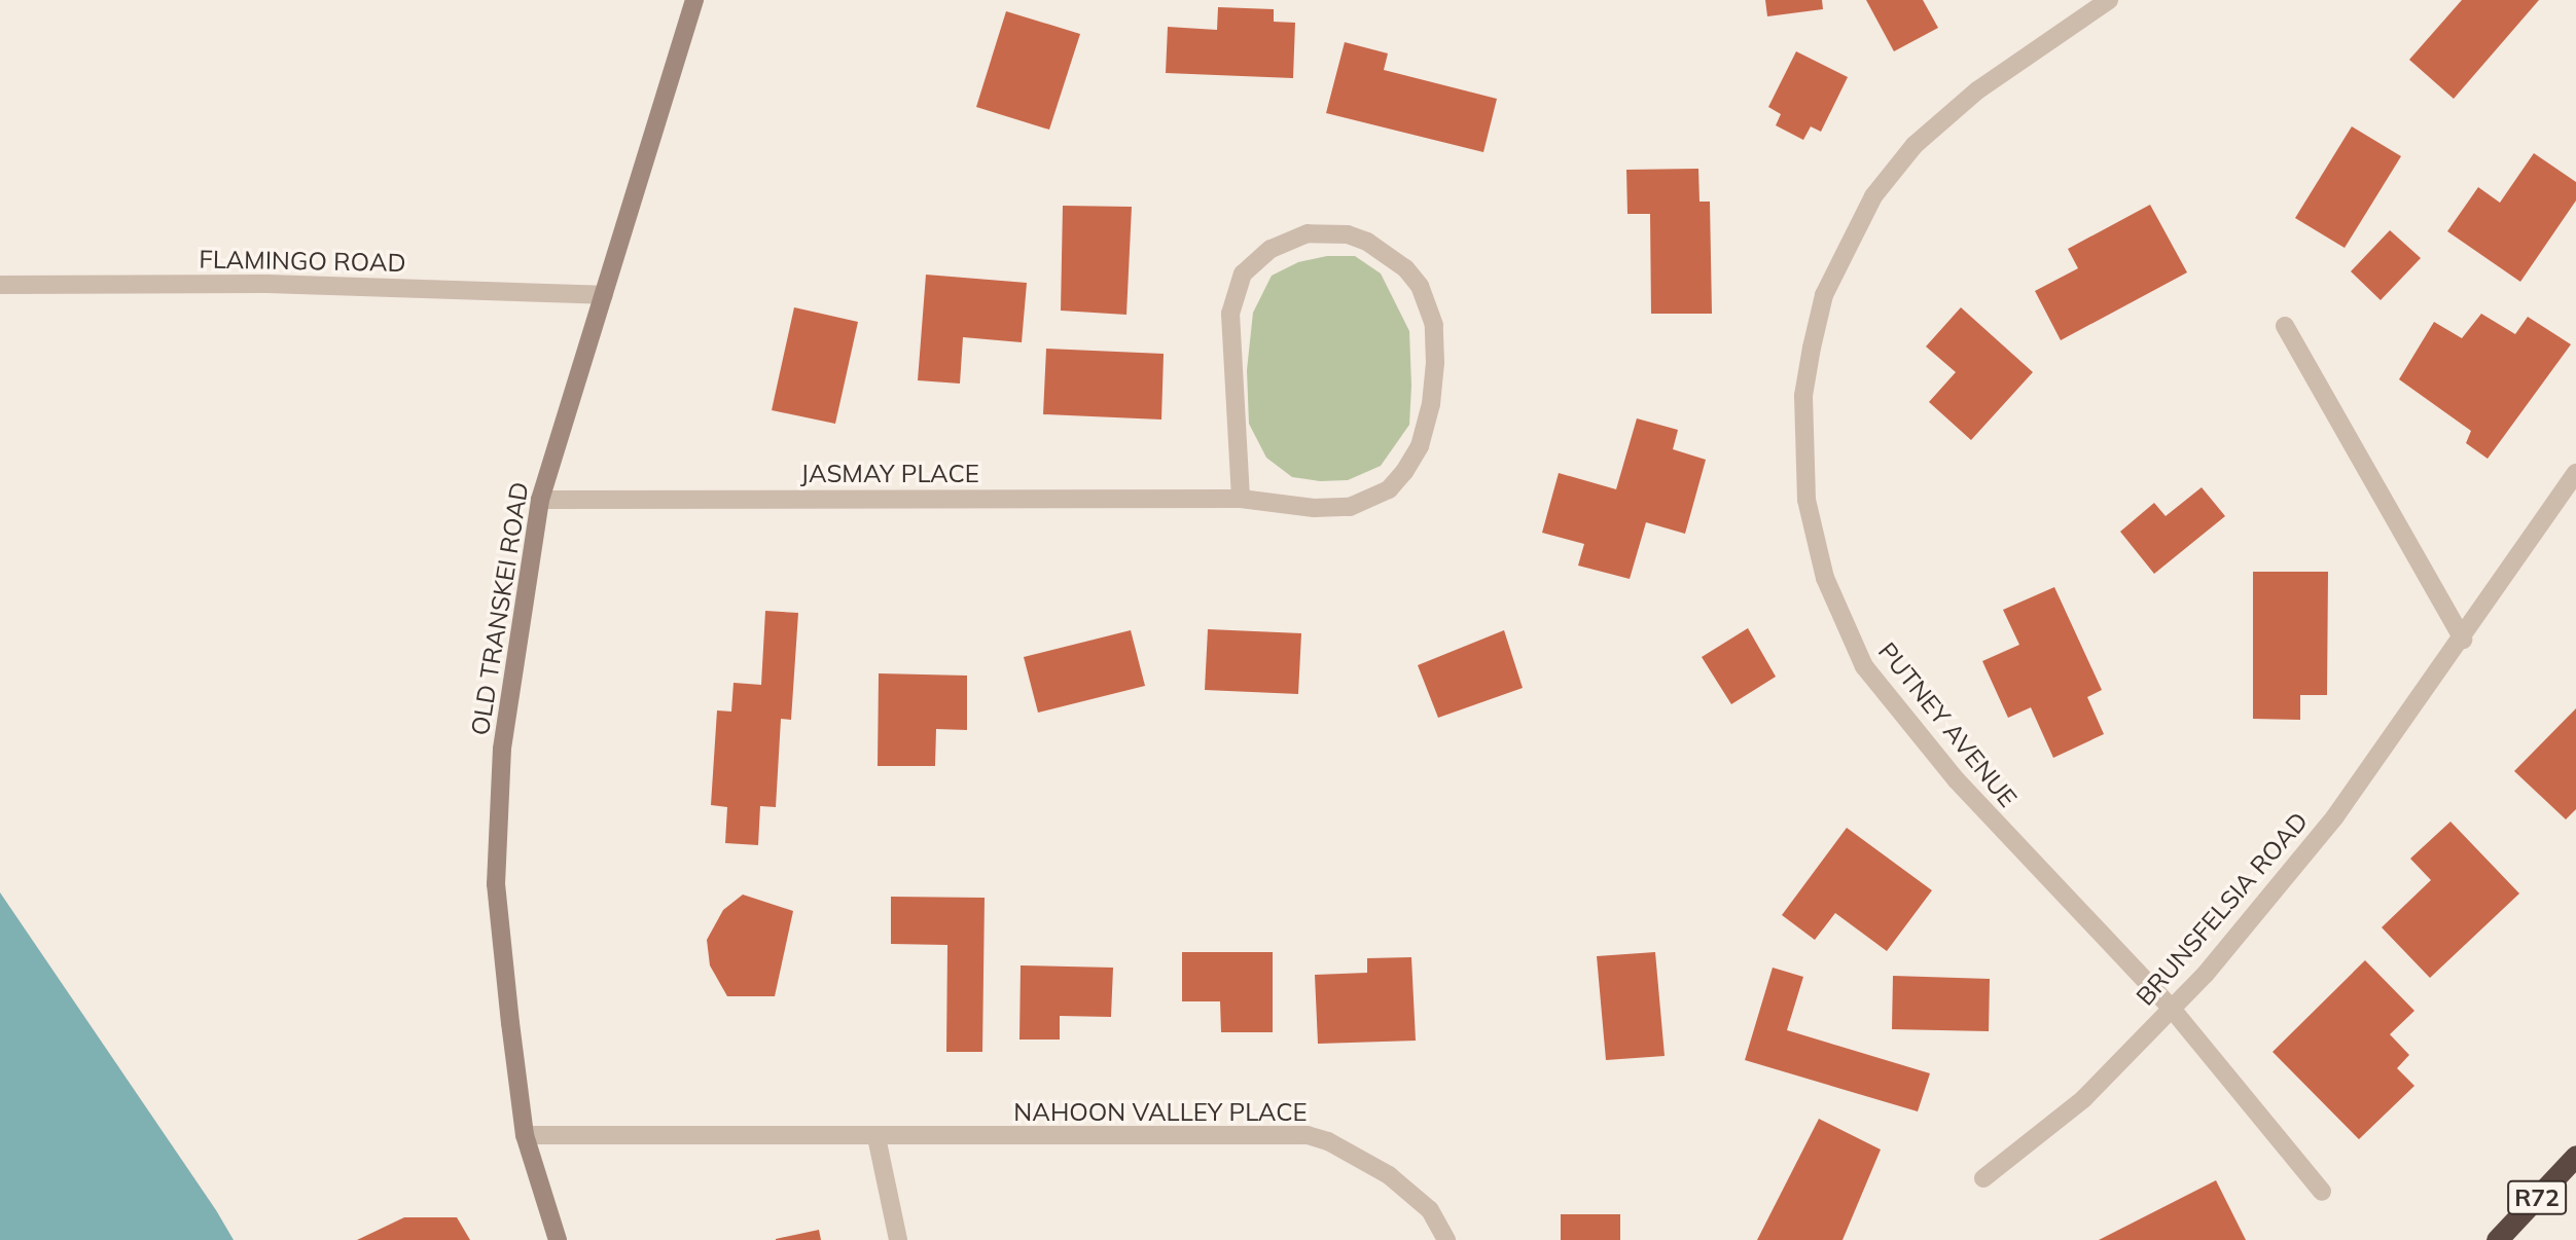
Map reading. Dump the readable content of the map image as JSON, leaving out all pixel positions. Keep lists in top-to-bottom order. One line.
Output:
{"streets":{"highway":["R72"],"main road":["OLD TRANSKEI ROAD"],"street":["FLAMINGO ROAD","JASMAY PLACE","PUTNEY AVENUE","BRUNSFELSIA ROAD","NAHOON VALLEY PLACE"]},"crossings":[["FLAMINGO ROAD","OLD TRANSKEI ROAD"],["JASMAY PLACE","OLD TRANSKEI ROAD"],["OLD TRANSKEI ROAD","NAHOON VALLEY PLACE"],["PUTNEY AVENUE","BRUNSFELSIA ROAD"]]}
